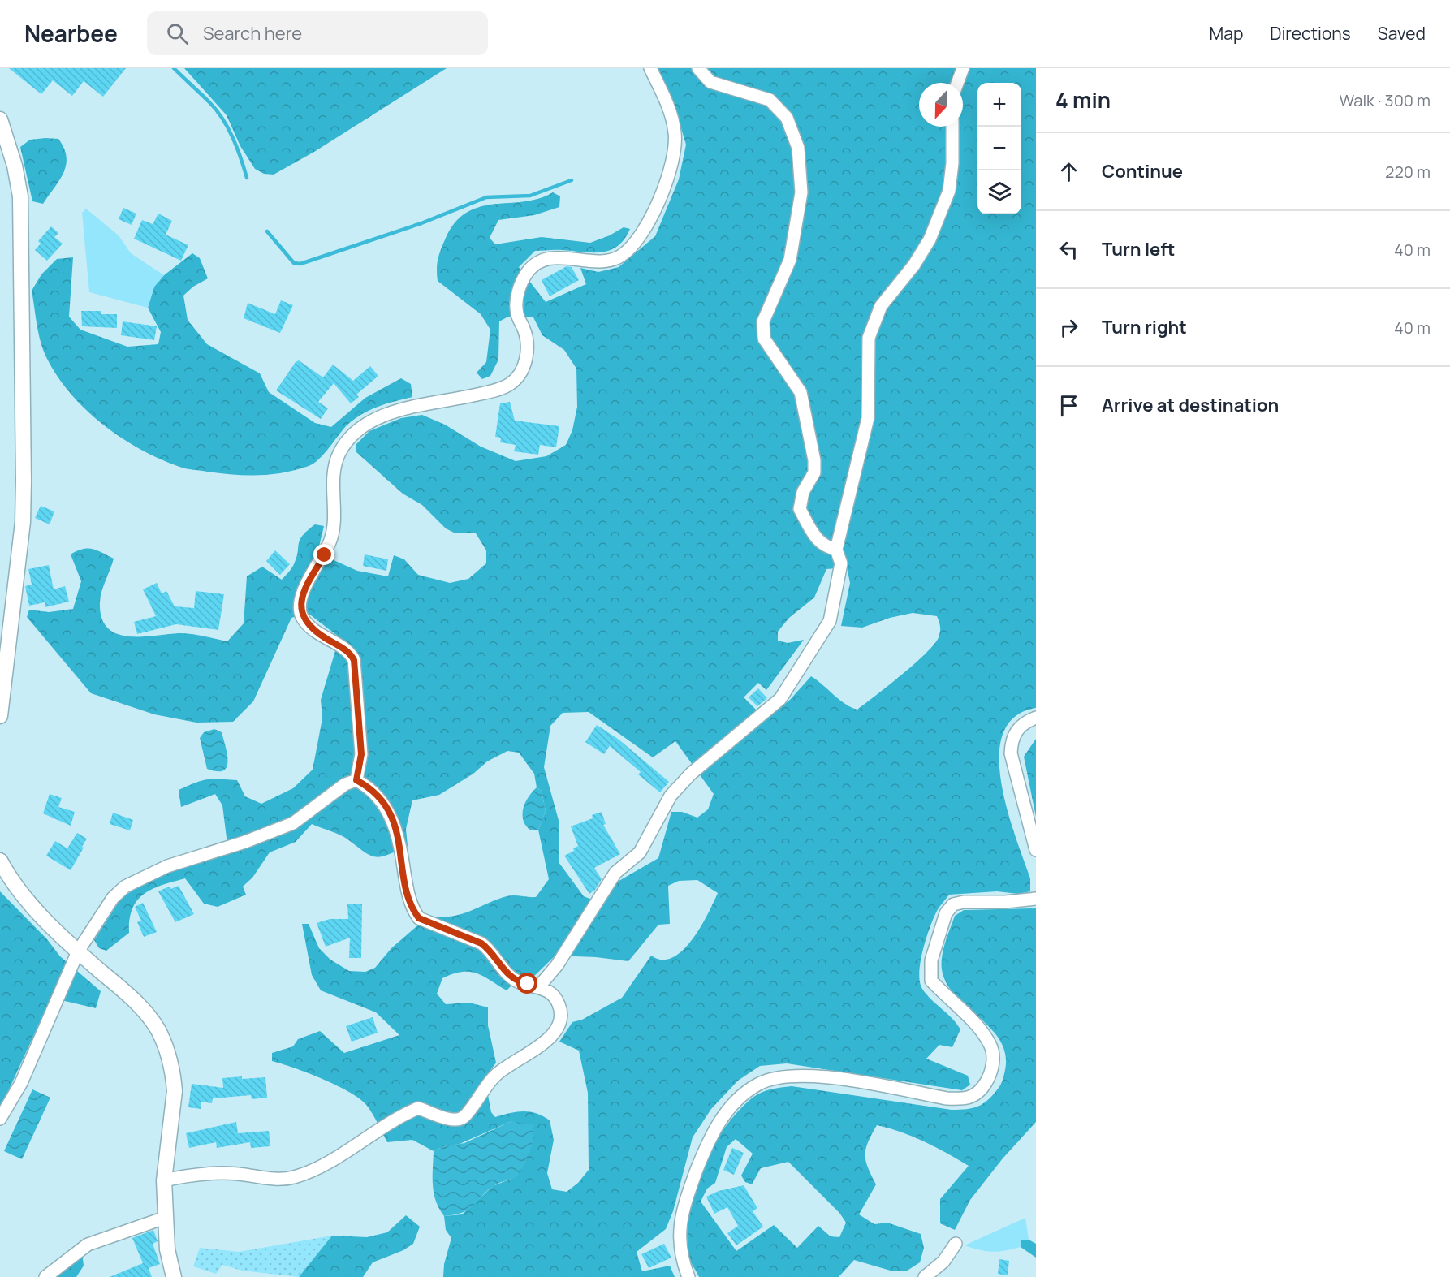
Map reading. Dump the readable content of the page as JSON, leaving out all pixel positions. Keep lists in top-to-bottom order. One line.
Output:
{"north":"bottom","page":{"header":"Nearbee","search":"Search here","nav":["Map","Directions","Saved"],"heading":["4 min","Walk · 300 m"],"map_buttons":["+","−"],"list":[["Continue","220 m"],["Turn left","40 m"],["Turn right","40 m"],"Arrive at destination"]}}
